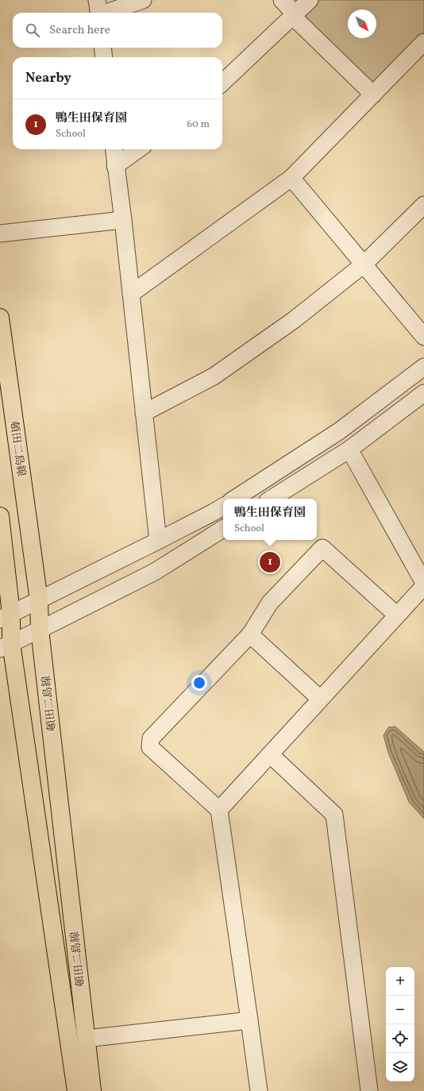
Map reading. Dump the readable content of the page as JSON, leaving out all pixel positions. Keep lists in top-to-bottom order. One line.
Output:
{"streets":{"main road":["頓田二島線"]},"north":"bottom right","page":{"search":"Search here","heading":"Nearby","list":[{"mark":"1","name":"鴨生田保育園","note":"School","value":"60 m"}],"popup":["鴨生田保育園","School"],"pins":"1","map_buttons":["+","−"]}}
